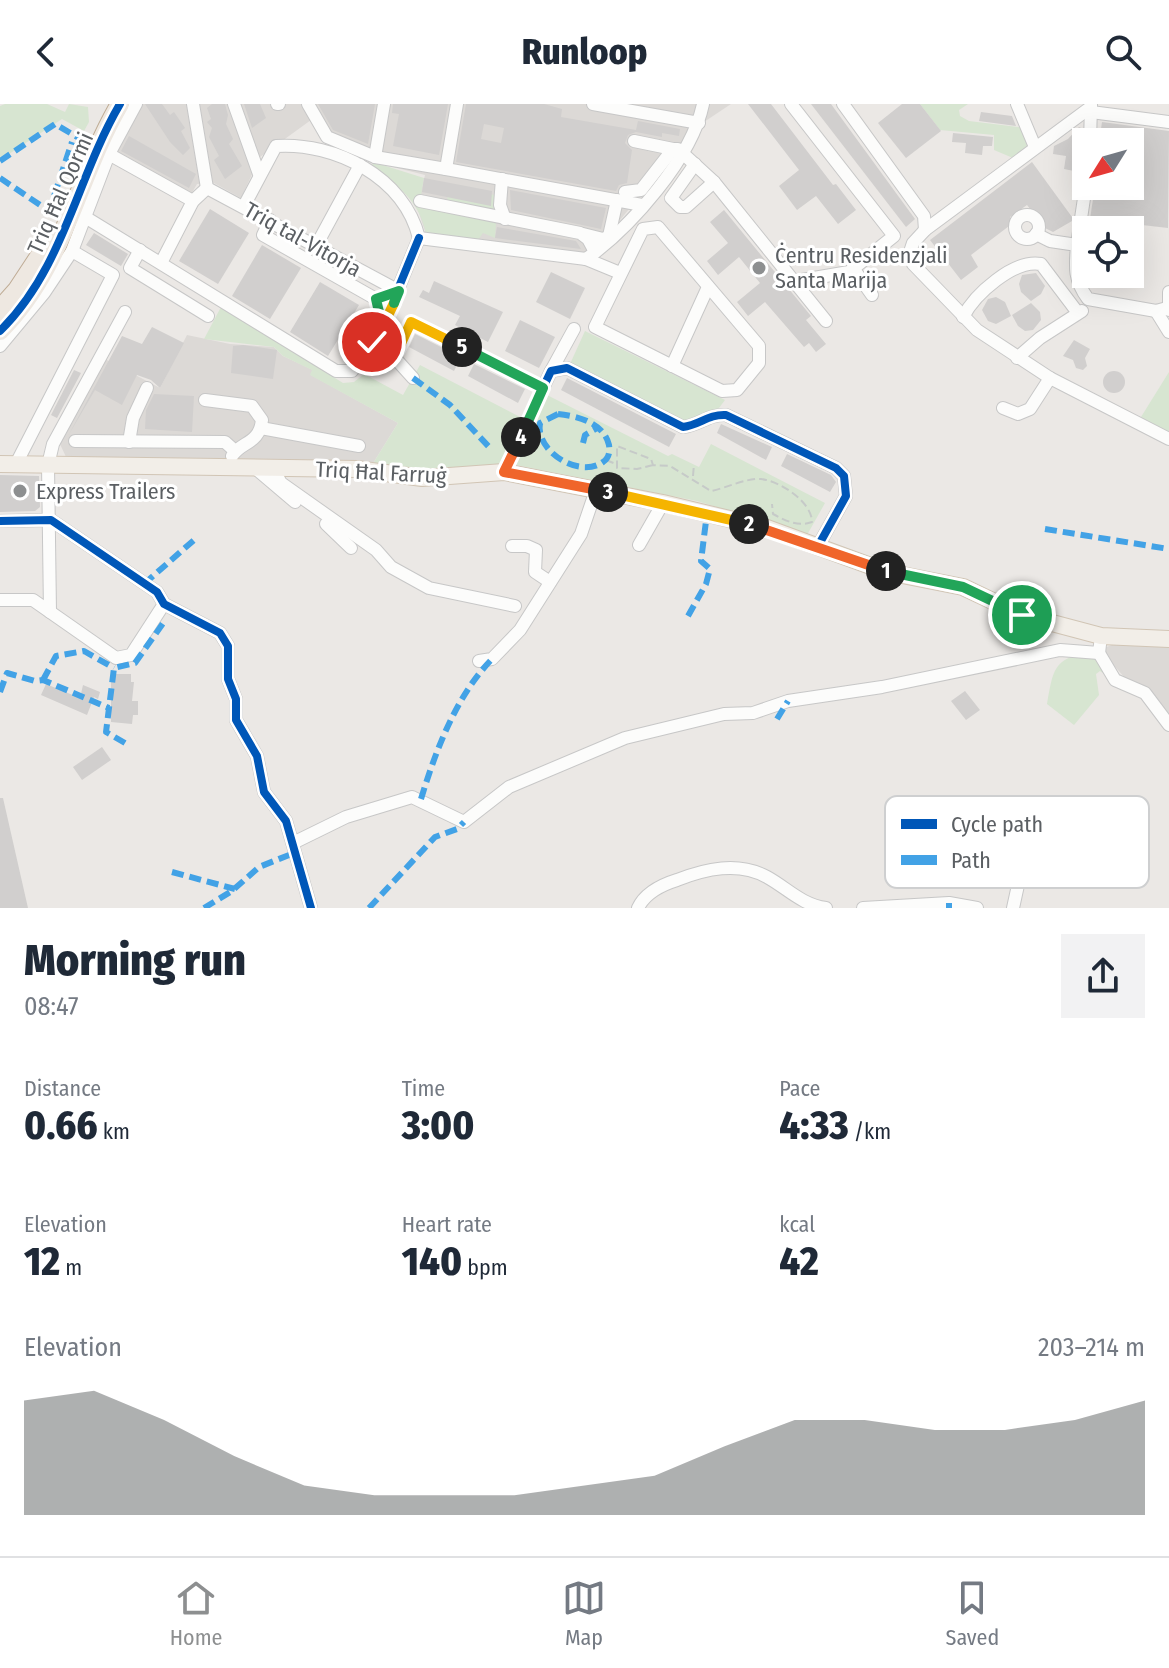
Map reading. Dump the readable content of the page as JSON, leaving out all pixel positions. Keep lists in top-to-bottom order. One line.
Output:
{"streets":{"highway":["Triq Ħal Qormi"],"main road":["Triq Ħal Farruġ"],"street":["Triq tal-Vitorja"]},"places":["Ċentru Residenzjali Santa Marija","Express Trailers"],"legend":["Cycle path","Path"],"north":"bottom left","page":{"header":"Runloop","pins":["5","4","3","2","1"],"heading":["Morning run","08:47"],"stats":[["Distance","0.66 km"],["Time","3:00"],["Pace","4:33 /km"],["Elevation","12 m"],["Heart rate","140 bpm"],["kcal","42"]],"chart":["Elevation","203–214 m"],"tabs":["Home","Map","Saved"]}}
